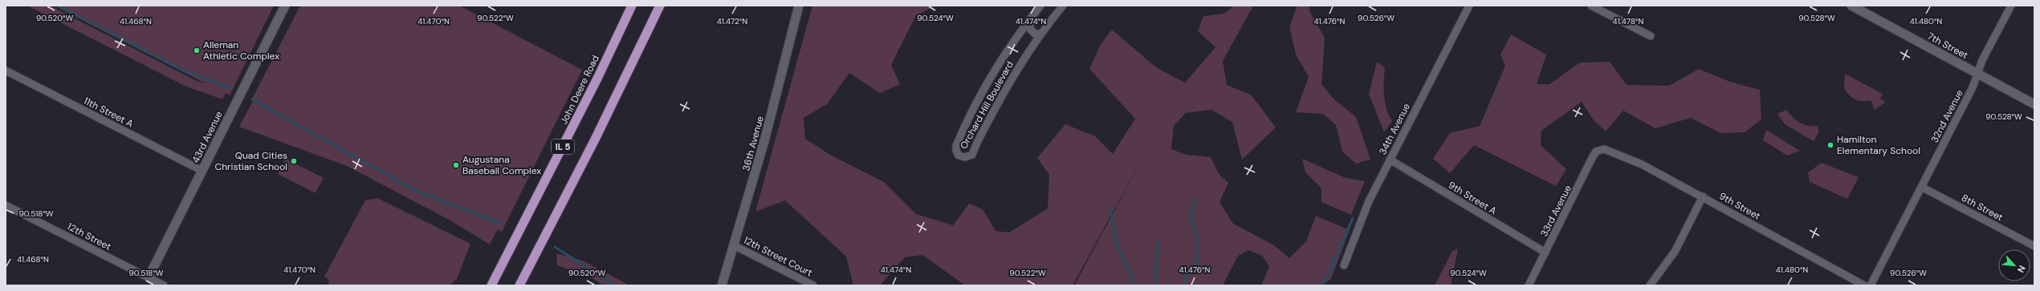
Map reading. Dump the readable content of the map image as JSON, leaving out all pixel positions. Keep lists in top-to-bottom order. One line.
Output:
{"streets":{"highway":["John Deere Road","IL 5"],"street":["7th Street","Orchard Hill Boulevard","11th Street A","32nd Avenue","34th Avenue","43rd Avenue","36th Avenue","9th Street A","9th Street","8th Street","33rd Avenue","12th Street","12th Street Court"]},"crossings":[["7th Street","32nd Avenue"],["11th Street A","43rd Avenue"],["32nd Avenue","8th Street"],["34th Avenue","9th Street A"],["43rd Avenue","12th Street"],["36th Avenue","12th Street Court"],["9th Street A","33rd Avenue"],["9th Street","33rd Avenue"]],"places":["Alleman Athletic Complex","Hamilton Elementary School","Quad Cities Christian School","Augustana Baseball Complex"],"north":"bottom right","coordinates":["90.520°W","90.522°W","90.524°W","90.526°W","90.528°W","41.468°N","41.470°N","41.472°N","41.474°N","41.476°N","41.478°N","41.480°N","90.518°W"]}
